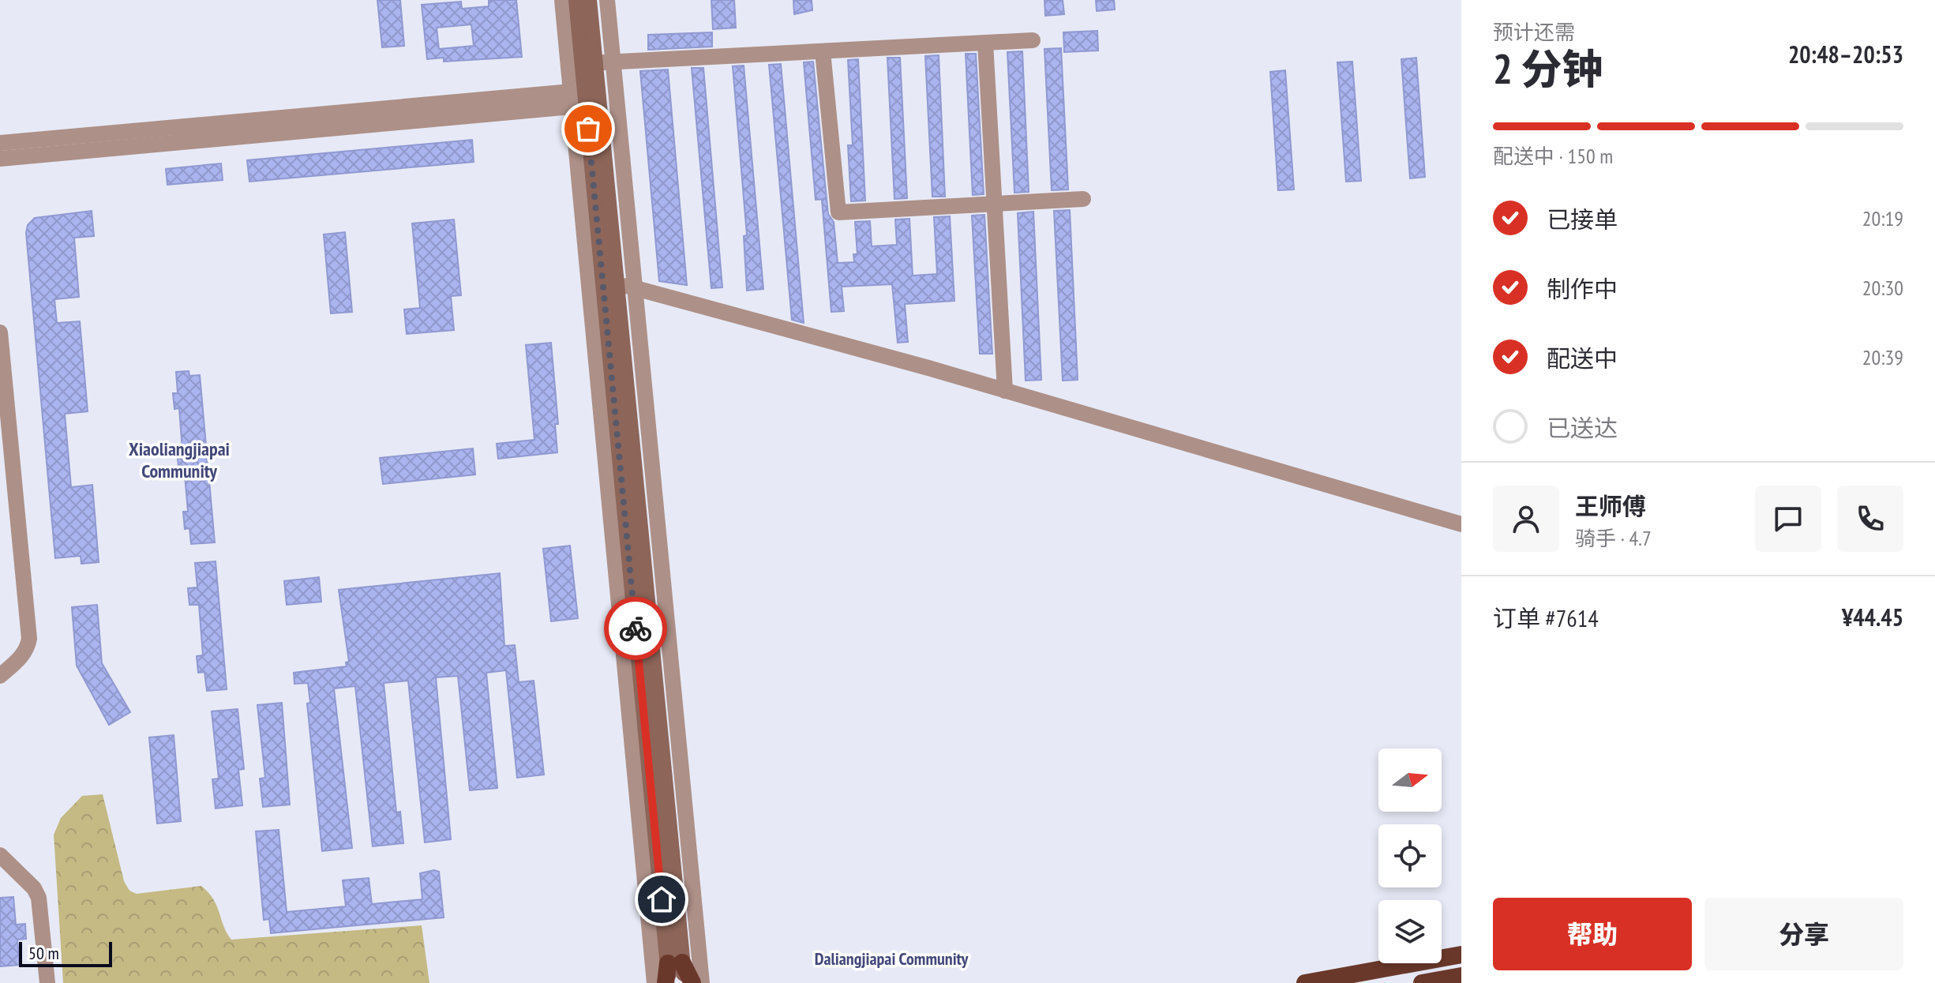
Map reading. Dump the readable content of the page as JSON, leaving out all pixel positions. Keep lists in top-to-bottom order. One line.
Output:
{"districts":["Xiaoliangjiapai Community","Daliangjiapai Community"],"scale_bar":"50 m","north":"right","page":{"heading":["2 分钟","预计还需","20:48–20:53"],"panel":["王师傅","骑手 · 4.7","订单 #7614","¥44.45"],"bar":"配送中 · 150 m","list":[["已接单","20:19"],["制作中","20:30"],["配送中","20:39"],"已送达"],"buttons":["帮助","分享"],"scale":"50 m"}}
